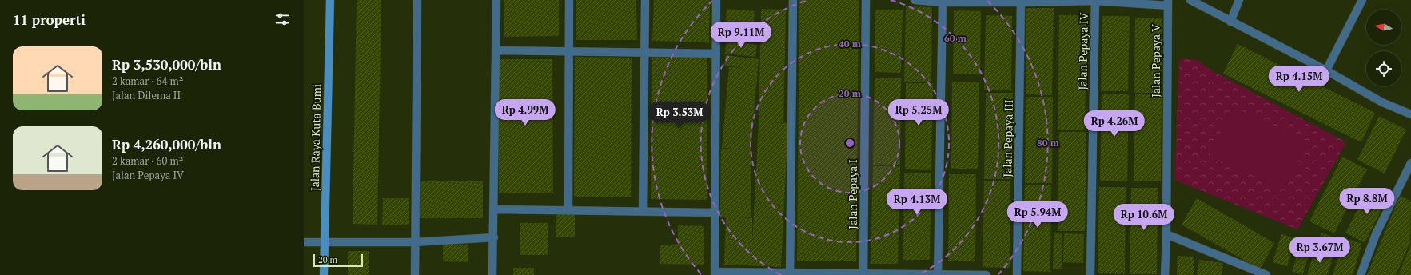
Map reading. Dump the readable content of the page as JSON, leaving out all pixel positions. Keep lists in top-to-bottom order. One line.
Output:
{"streets":{"street":["Jalan Pepaya IV","Jalan Pepaya V","Jalan Raya Kuta Bumi","Jalan Pepaya III","Jalan Pepaya I"]},"scale_bar":"20 m","north":"left","page":{"heading":"11 properti","price":["Rp 9.11M","Rp 4.15M","Rp 4.99M","Rp 5.25M","Rp 3.53M","Rp 4.26M","Rp 8.8M","Rp 4.13M","Rp 5.94M","Rp 10.6M","Rp 3.67M"],"list":[{"name":"Rp 3,530,000/bln","note":"2 kamar · 64 m² · Jalan Dilema II"},{"name":"Rp 4,260,000/bln","note":"2 kamar · 60 m² · Jalan Pepaya IV"}],"scale":"20 m"},"rings":["60 m","40 m","20 m","80 m"]}
